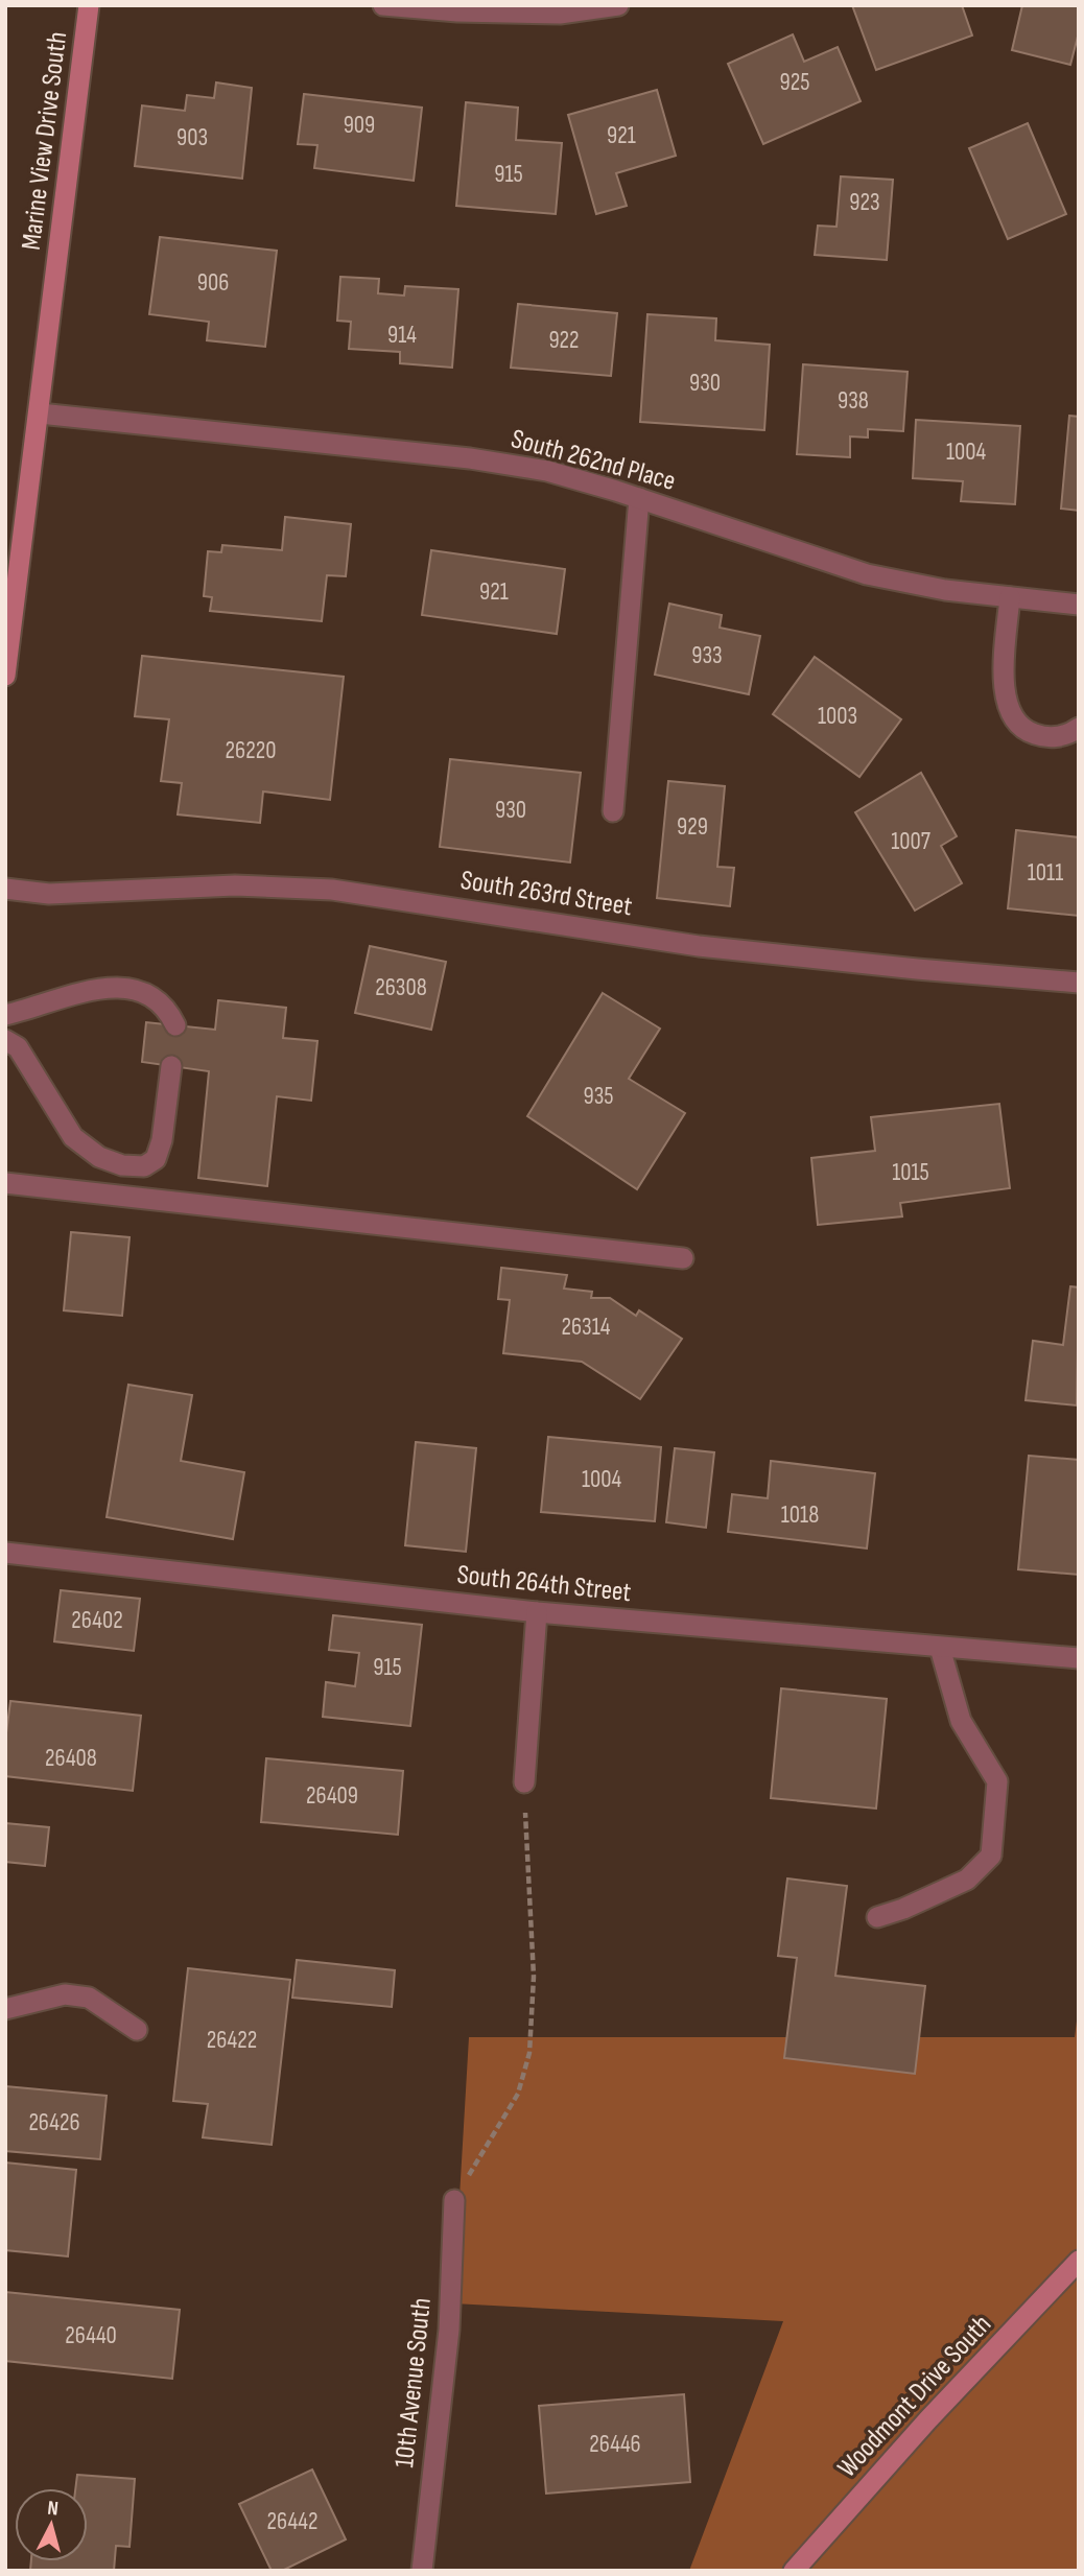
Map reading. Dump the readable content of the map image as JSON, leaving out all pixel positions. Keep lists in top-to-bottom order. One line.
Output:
{"streets":{"main road":["Marine View Drive South","Woodmont Drive South"],"street":["South 262nd Place","South 263rd Street","South 264th Street","10th Avenue South"]},"crossings":[["Marine View Drive South","South 262nd Place"]],"house_numbers":["925","909","921","903","915","923","906","914","922","930","938","1004","921","933","1003","26220","930","929","1007","1011","26308","935","1015","26314","1004","1018","26402","915","26408","26409","26422","26426","26440","26446","26442"],"north":"top"}
